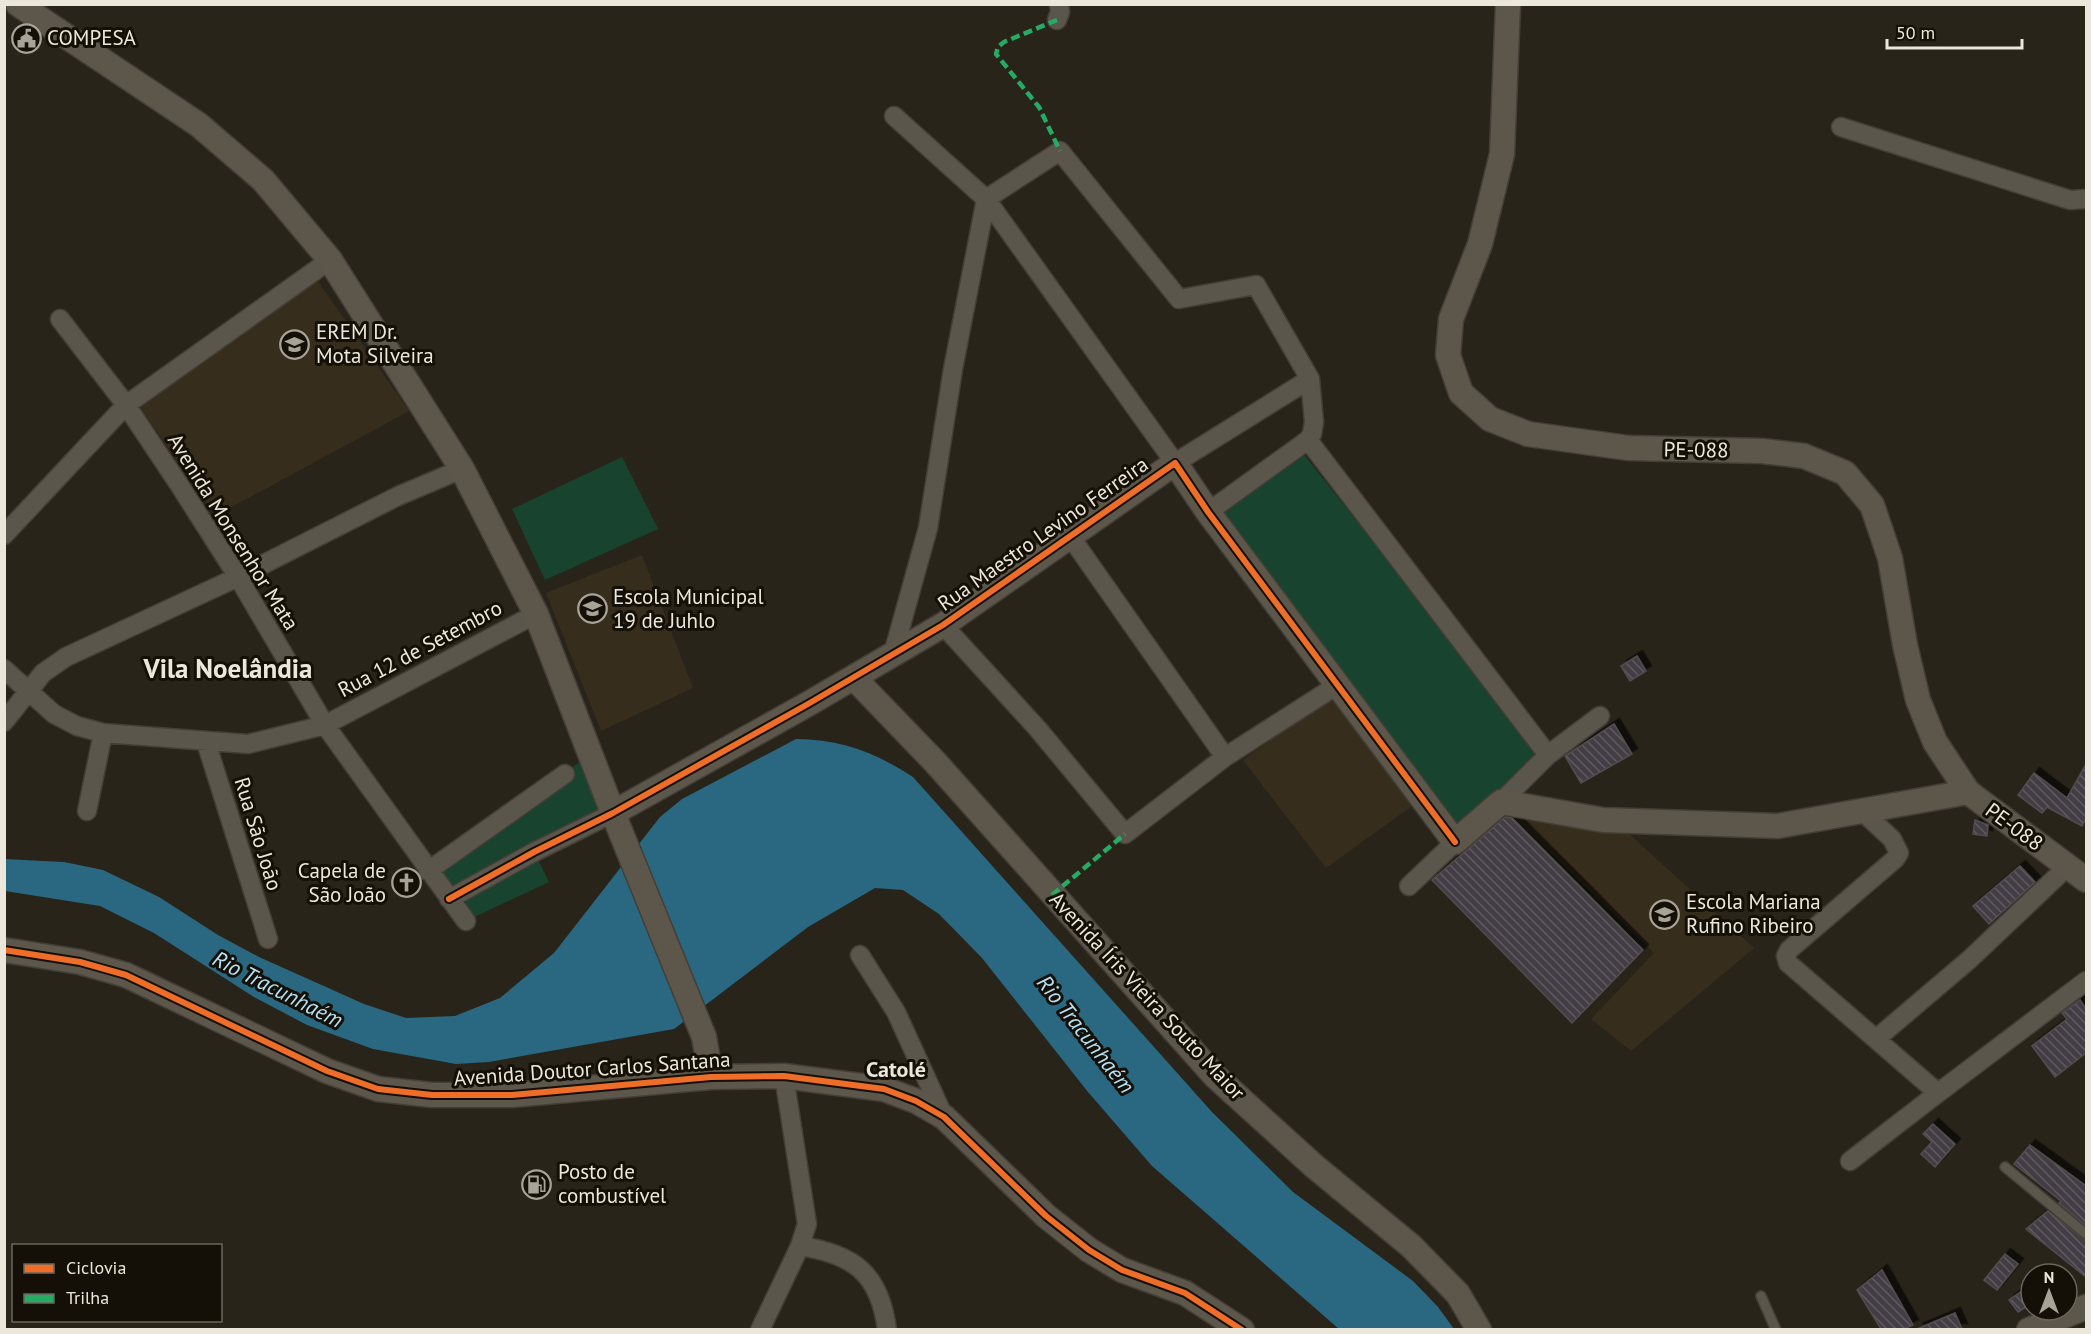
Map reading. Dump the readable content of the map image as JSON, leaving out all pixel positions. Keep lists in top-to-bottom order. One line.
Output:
{"streets":{"street":["PE-088","Avenida Monsenhor Mata","Rua Maestro Levino Ferreira","Rua 12 de Setembro","Rua São João","Avenida Íris Vieira Souto Maior","Avenida Doutor Carlos Santana"]},"crossings":[["Avenida Monsenhor Mata","Rua 12 de Setembro"],["Rua Maestro Levino Ferreira","Avenida Íris Vieira Souto Maior"],["Rua 12 de Setembro","Rua São João"]],"districts":["Vila Noelândia","Catolé"],"water":["Rio Tracunhaém"],"places":{"public building":["COMPESA"],"school or university":["EREM Dr. Mota Silveira","Escola Municipal 19 de Juhlo","Escola Mariana Rufino Ribeiro"],"church":["Capela de São João"],"fuel station":["Posto de combustível"]},"legend":["Ciclovia","Trilha"],"scale_bar":"50 m","north":"top"}
